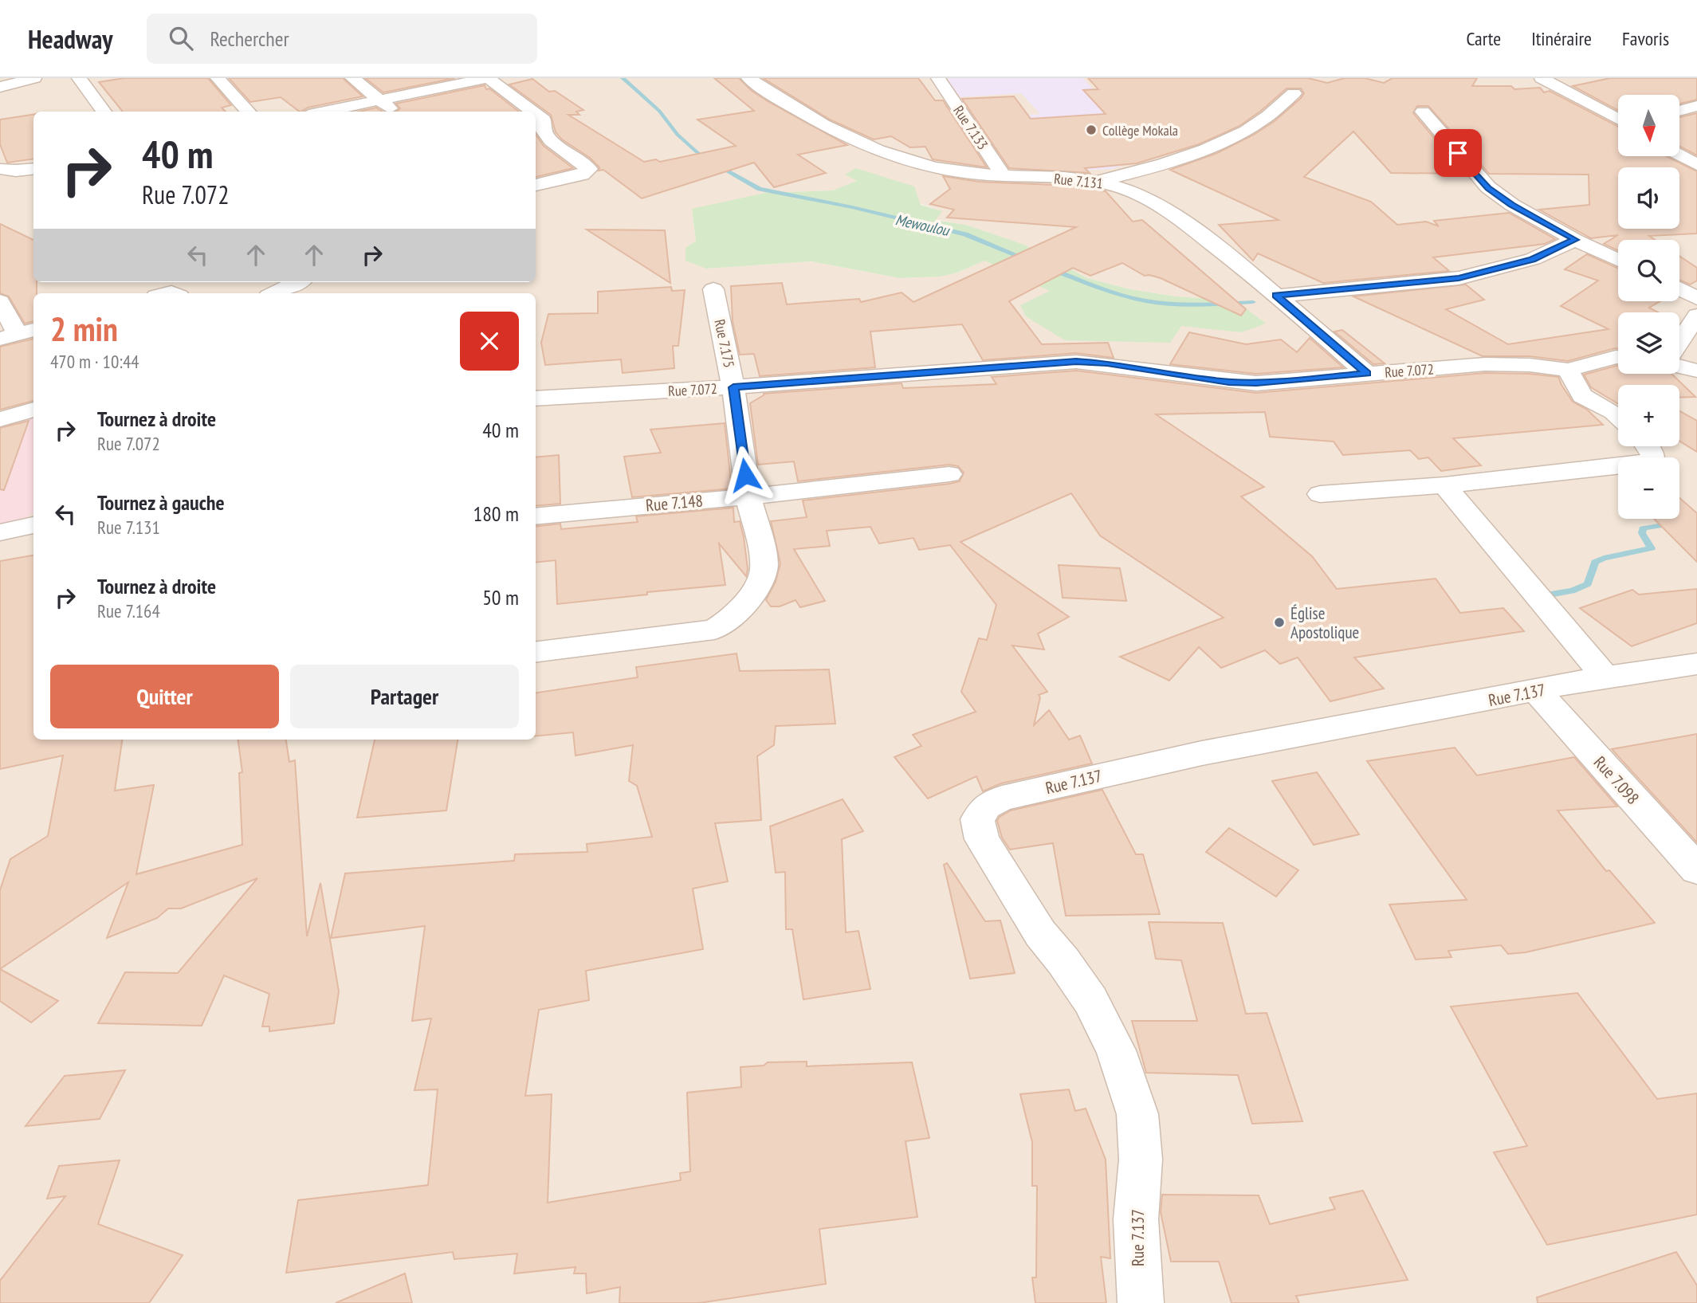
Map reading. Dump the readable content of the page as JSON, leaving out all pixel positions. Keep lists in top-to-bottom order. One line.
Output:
{"streets":{"street":["Rue 7.133","Rue 7.131","Rue 7.175","Rue 7.072","Rue 7.148","Rue 7.137","Rue 7.098"]},"crossings":[["Rue 7.133","Rue 7.131"],["Rue 7.131","Rue 7.072"],["Rue 7.175","Rue 7.072"],["Rue 7.175","Rue 7.148"],["Rue 7.137","Rue 7.098"]],"water":["Mewoulou"],"places":["Collège Mokala","Église Apostolique"],"north":"bottom","page":{"header":"Headway","search":"Rechercher","nav":["Carte","Itinéraire","Favoris"],"map_buttons":["+","−"],"turn":["40 m","Rue 7.072"],"heading":["2 min","470 m · 10:44"],"list":[{"name":"Tournez à droite","note":"Rue 7.072","value":"40 m"},{"name":"Tournez à gauche","note":"Rue 7.131","value":"180 m"},{"name":"Tournez à droite","note":"Rue 7.164","value":"50 m"}],"buttons":["Quitter","Partager"]}}
